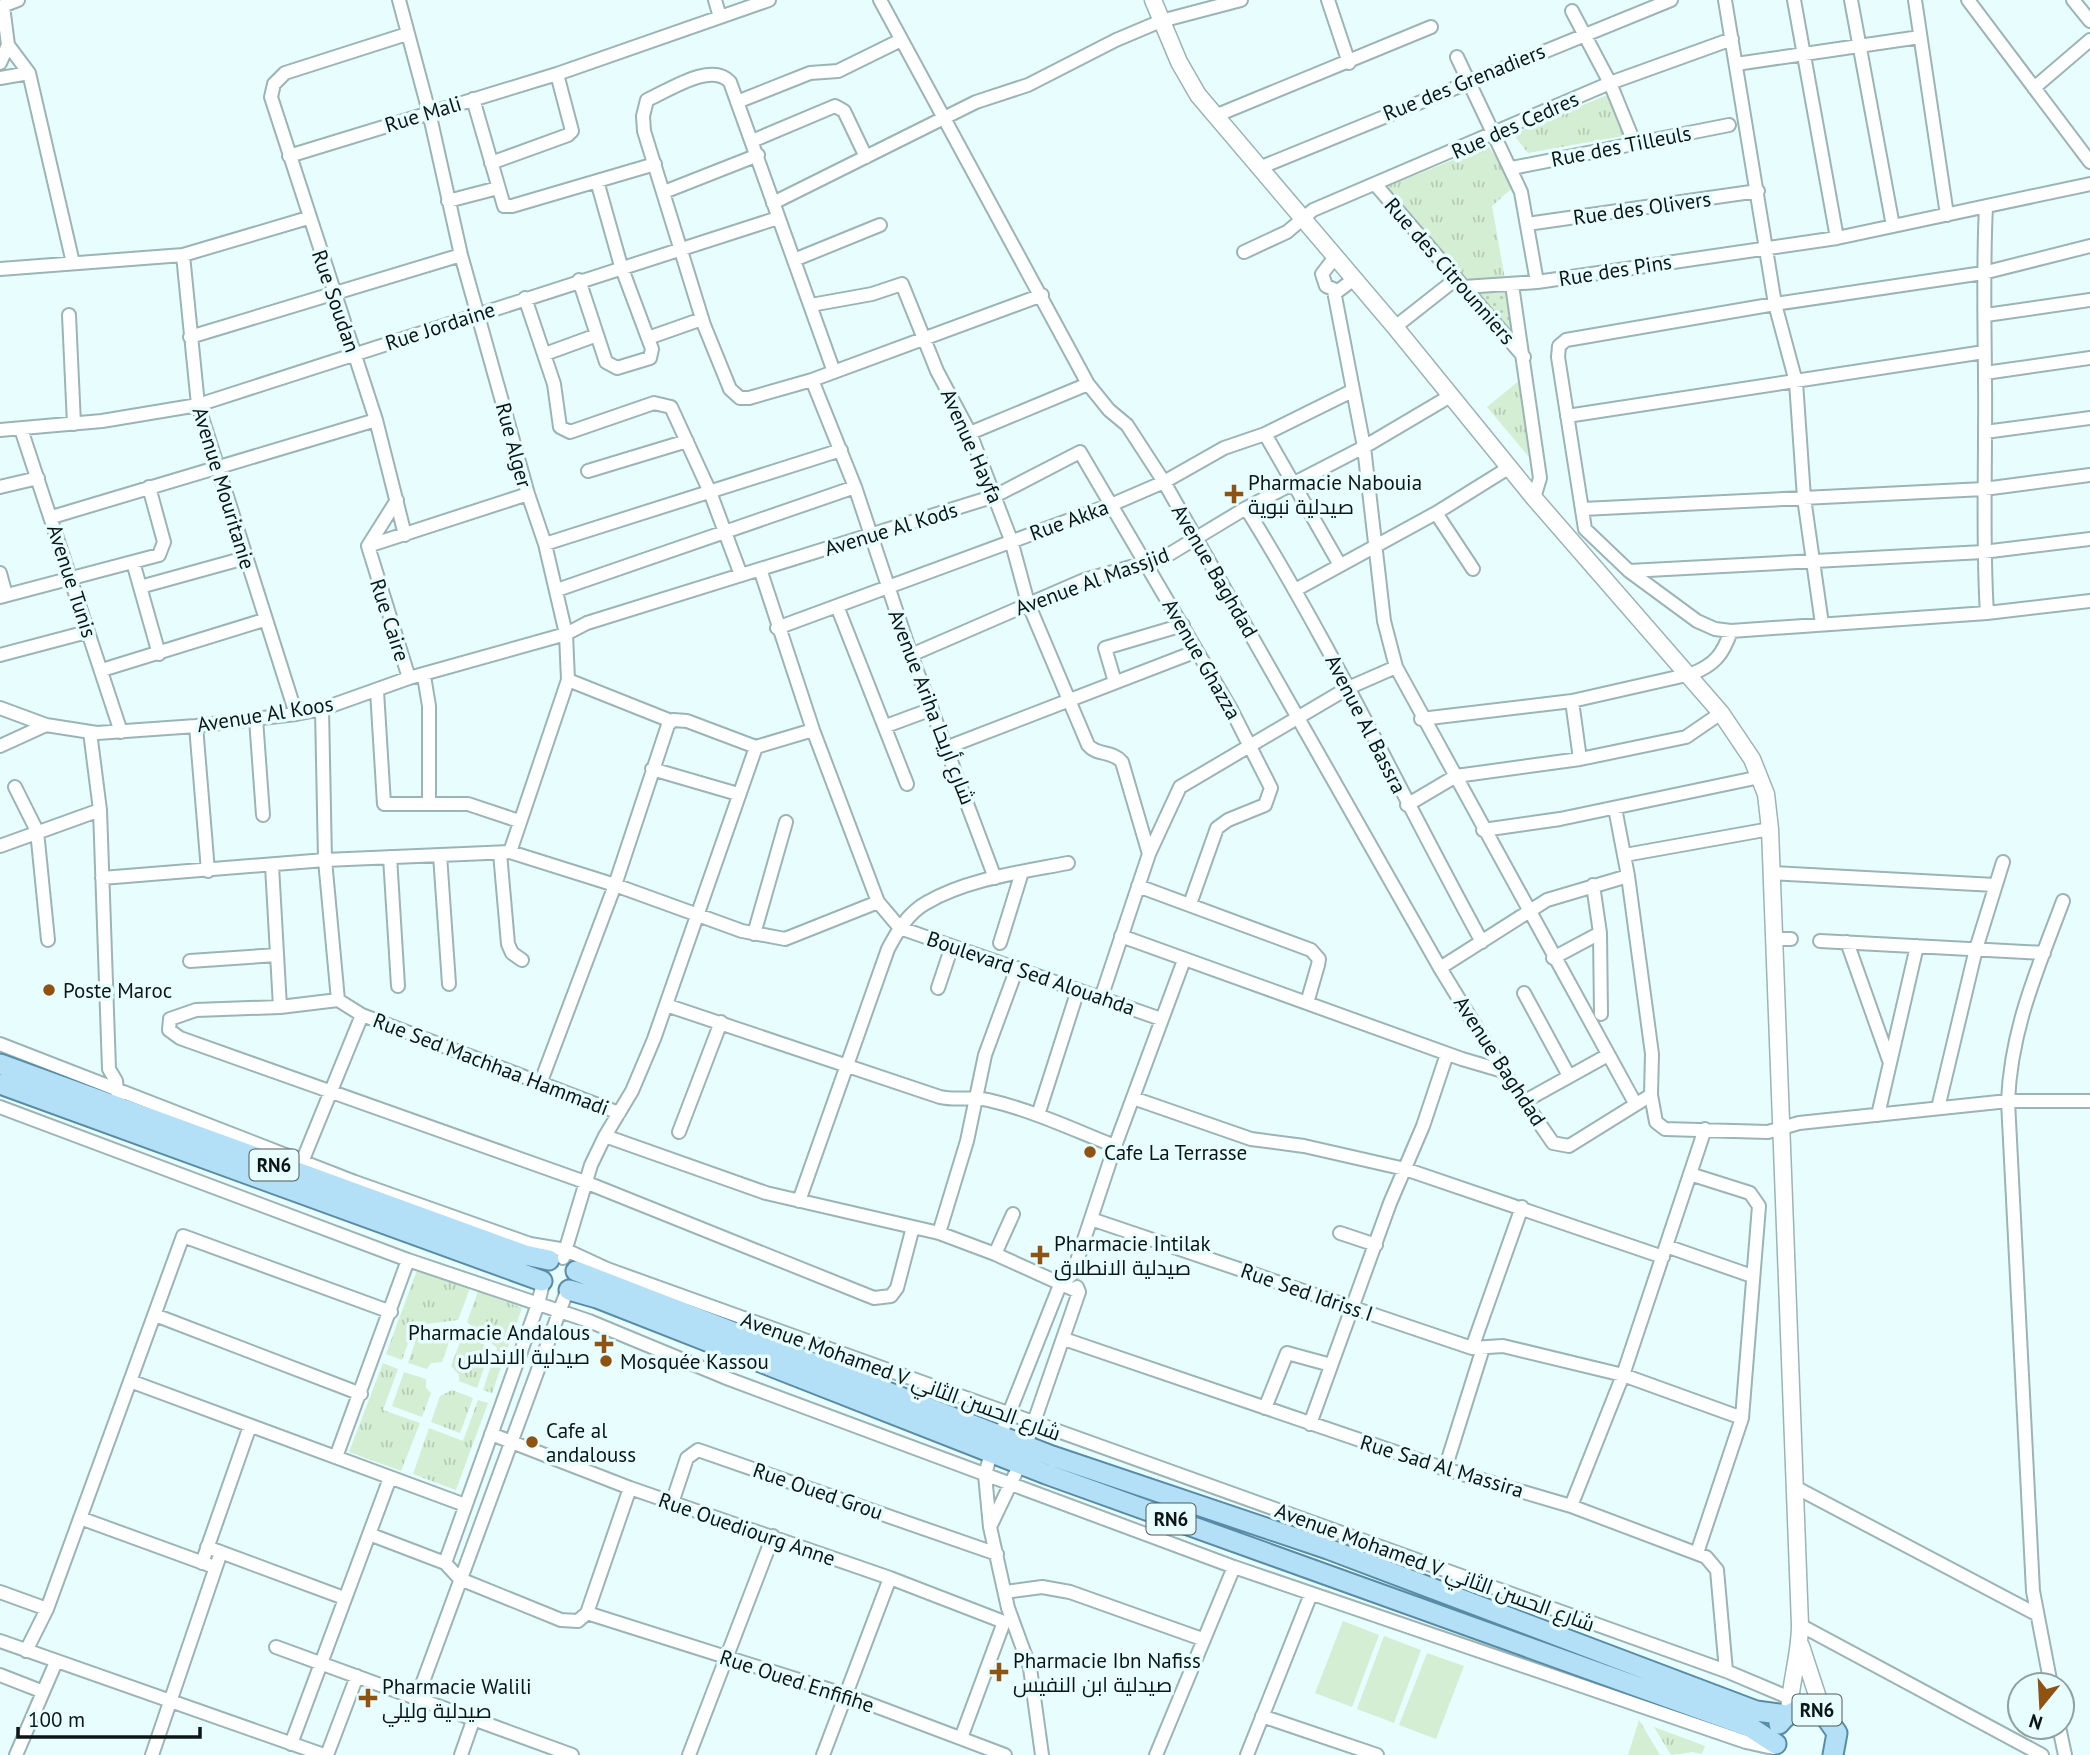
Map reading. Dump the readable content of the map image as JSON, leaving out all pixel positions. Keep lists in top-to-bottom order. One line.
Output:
{"streets":{"main road":["RN6"],"street":["Rue des Grenadiers","Rue Mali","Rue des Cedres","Rue des Tilleuls","Rue des Olivers","Rue des Pins","Rue des Citrounniers","Rue Soudan","Rue Jordaine","Rue Alger","Avenue Hayfa","Avenue Mouritanie","Rue Akka","Avenue Al Kods","Avenue Baghdad","Avenue Tunis","Avenue Al Massjid","Rue Caire","Avenue Ghazza","Avenue Ariha شارع أريحا","Avenue Al Koos","Avenue Al Bassra","Boulevard Sed Alouahda","Rue Sed Machhaa Hammadi","Rue Sed Idriss I","Avenue Mohamed V شارع الحسن الثاني","Rue Sad Al Massira","Rue Oued Grou","Rue Ouediourg Anne","Rue Oued Enfifihe"]},"crossings":[["Rue Mali","Rue Soudan"],["Rue Mali","Rue Alger"],["Rue des Cedres","Rue des Citrounniers"],["Rue des Pins","Rue des Citrounniers"],["Rue Soudan","Rue Jordaine"],["Rue Soudan","Rue Alger"],["Rue Jordaine","Rue Alger"],["Rue Jordaine","Avenue Mouritanie"],["Rue Jordaine","Avenue Tunis"],["Rue Alger","Avenue Al Koos"],["Avenue Hayfa","Rue Akka"],["Avenue Hayfa","Avenue Al Kods"],["Avenue Hayfa","Avenue Al Massjid"],["Avenue Mouritanie","Avenue Al Koos"],["Rue Akka","Avenue Baghdad"],["Rue Akka","Avenue Ghazza"],["Rue Akka","Avenue Ariha شارع أريحا"],["Avenue Al Kods","Avenue Ghazza"],["Avenue Al Kods","Avenue Ariha شارع أريحا"],["Avenue Al Kods","Avenue Al Koos"],["Avenue Baghdad","Avenue Al Massjid"],["Avenue Tunis","Avenue Al Koos"],["Avenue Al Massjid","Avenue Ghazza"],["Avenue Al Massjid","Avenue Ariha شارع أريحا"],["Avenue Al Massjid","Avenue Al Bassra"],["Rue Caire","Avenue Al Koos"],["RN6","Avenue Mohamed V شارع الحسن الثاني"],["Rue Oued Grou","Rue Ouediourg Anne"]],"places":{"health":["Pharmacie Nabouia صيدلية نبوية","Pharmacie Intilak صيدلية الانطلاق","Pharmacie Andalous صيدلية الاندلس","Pharmacie Ibn Nafiss صيدلية ابن النفيس","Pharmacie Walili صيدلية وليلي"],"other":["Poste Maroc","Cafe La Terrasse","Mosquée Kassou","Cafe al andalouss"]},"scale_bar":"100 m","north":"bottom"}
